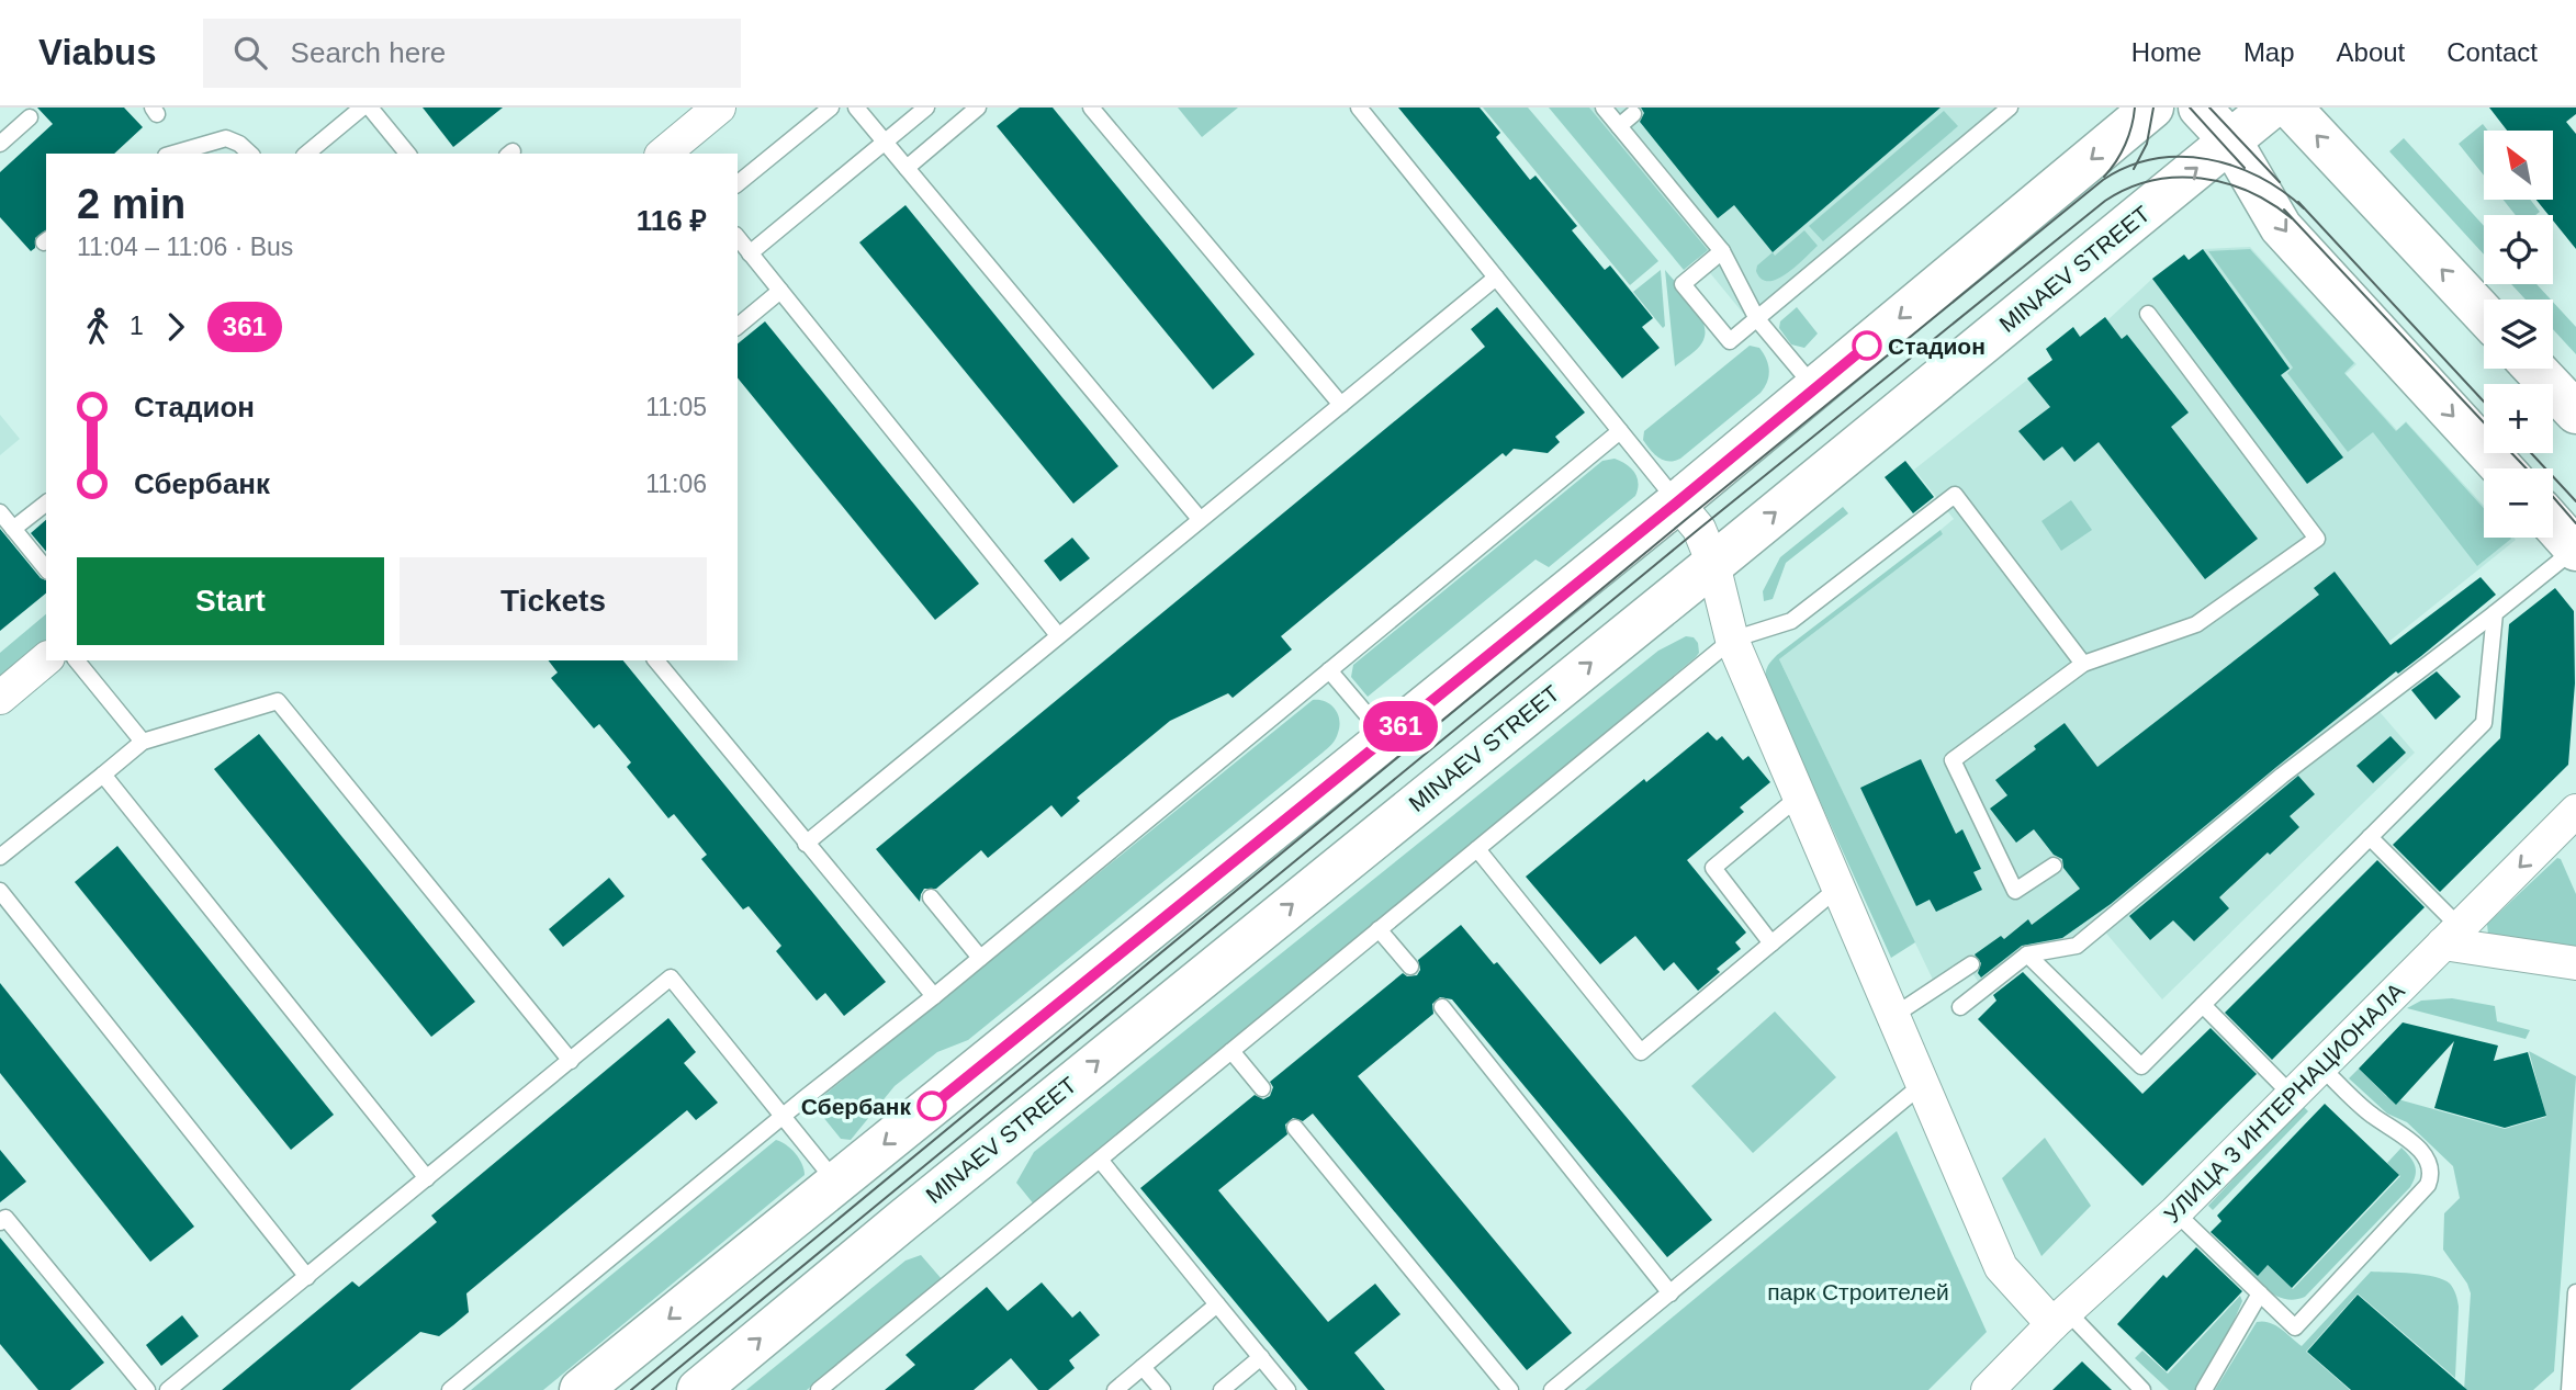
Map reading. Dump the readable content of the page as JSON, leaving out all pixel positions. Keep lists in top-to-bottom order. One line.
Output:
{"streets":{"main road":["MINAEV STREET"],"street":["УЛИЦА 3 ИНТЕРНАЦИОНАЛА"]},"parks":["парк Строителей"],"places":["Стадион","Сбербанк"],"lines":["bus line 361"],"north":"top left","page":{"header":"Viabus","search":"Search here","nav":["Home","Map","About","Contact"],"on_map":"361","map_buttons":["+","−"],"heading":["2 min","11:04 – 11:06 · Bus","116 ₽"],"legs":["1","361"],"list":[{"name":"Стадион","value":"11:05"},{"name":"Сбербанк","value":"11:06"}],"buttons":["Start","Tickets"]}}
